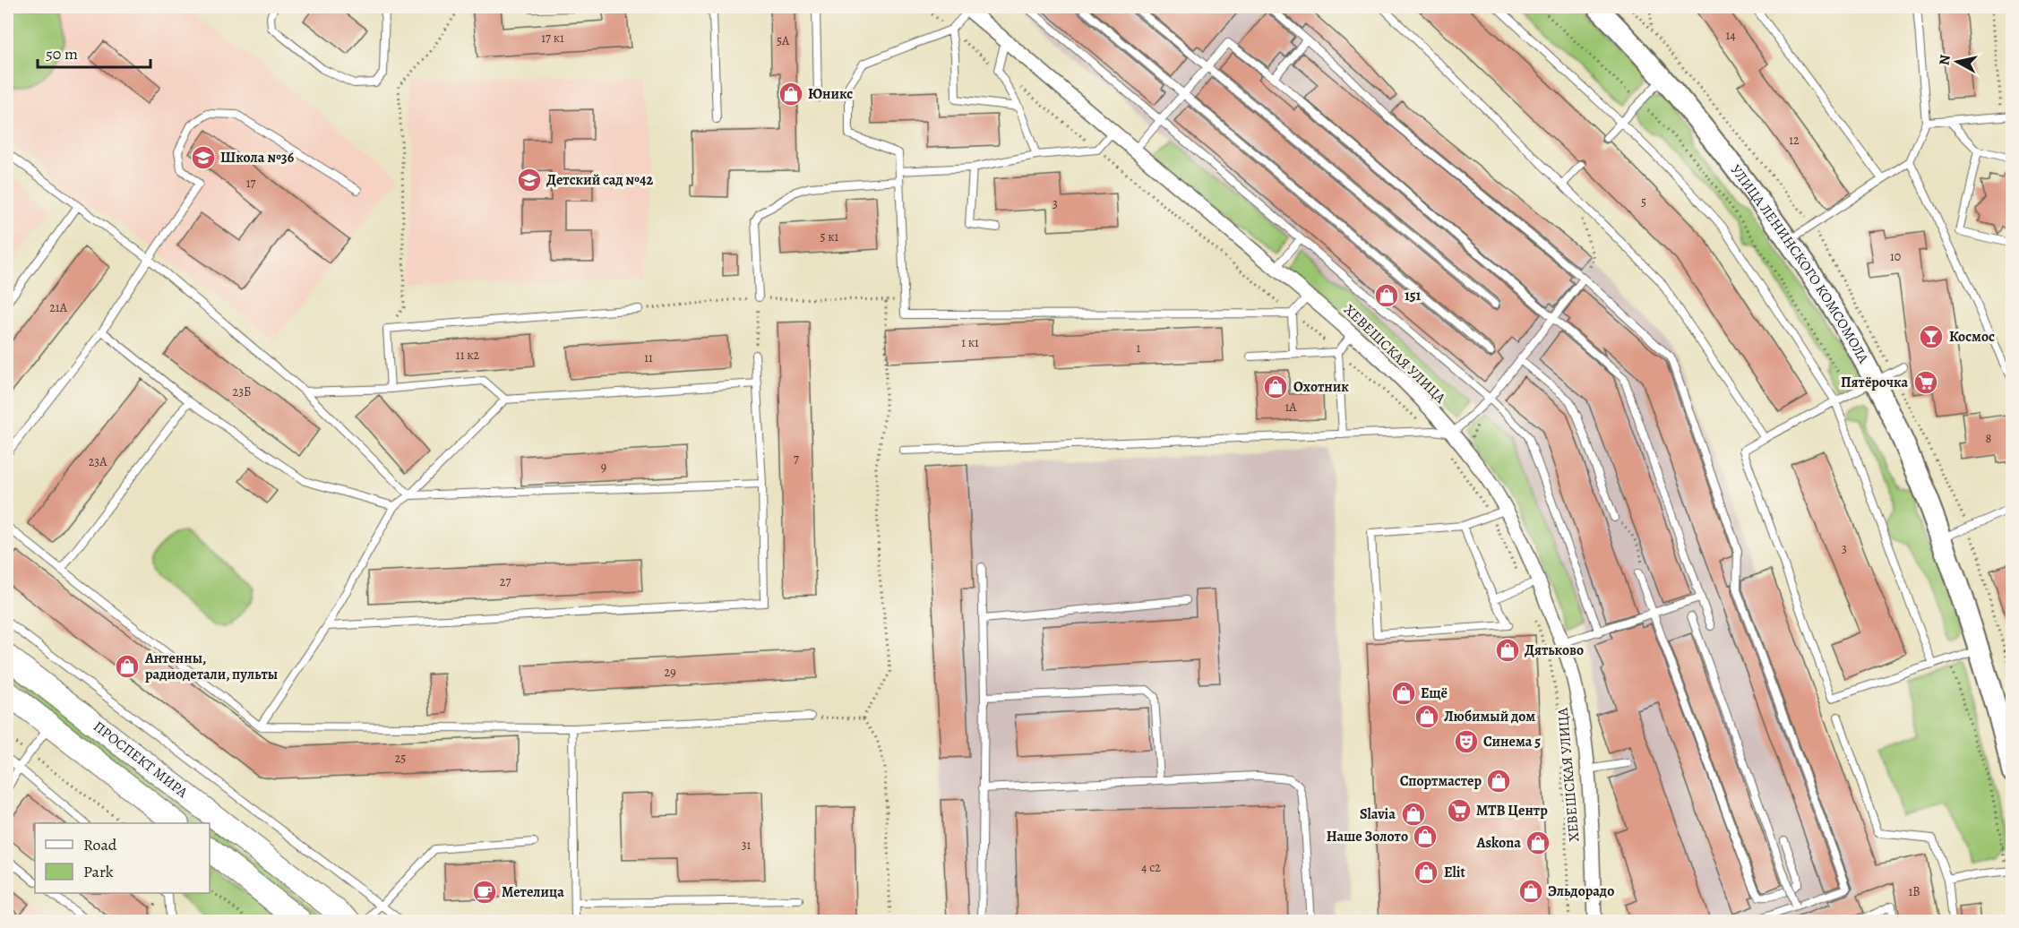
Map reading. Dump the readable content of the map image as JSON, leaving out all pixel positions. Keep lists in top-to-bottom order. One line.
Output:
{"streets":{"main road":["УЛИЦА ЛЕНИНСКОГО КОМСОМОЛА","ПРОСПЕКТ МИРА"],"street":["ХЕВЕШСКАЯ УЛИЦА"]},"places":{"shop":["Юникс","151","Охотник","Дятьково","Антенны, радиодетали, пульты","Ещё","Любимый дом","Спортмастер","Slavia","Наше Золото","Askona","Elit","Эльдорадо"],"school or university":["Школа №36","Детский сад №42"],"bar":["Космос"],"supermarket":["Пятёрочка","МТВ Центр"],"theatre":["Синема 5"],"cafe":["Метелица"]},"house_numbers":["14","17 к1","5А","12","17","5","3","5 к1","10","21А","1 к1","1","11 к2","11","23Б","1А","8","7","23А","9","3","27","29","25","31","4 с2","1В"],"legend":["Road","Park"],"scale_bar":"50 m","north":"left"}
